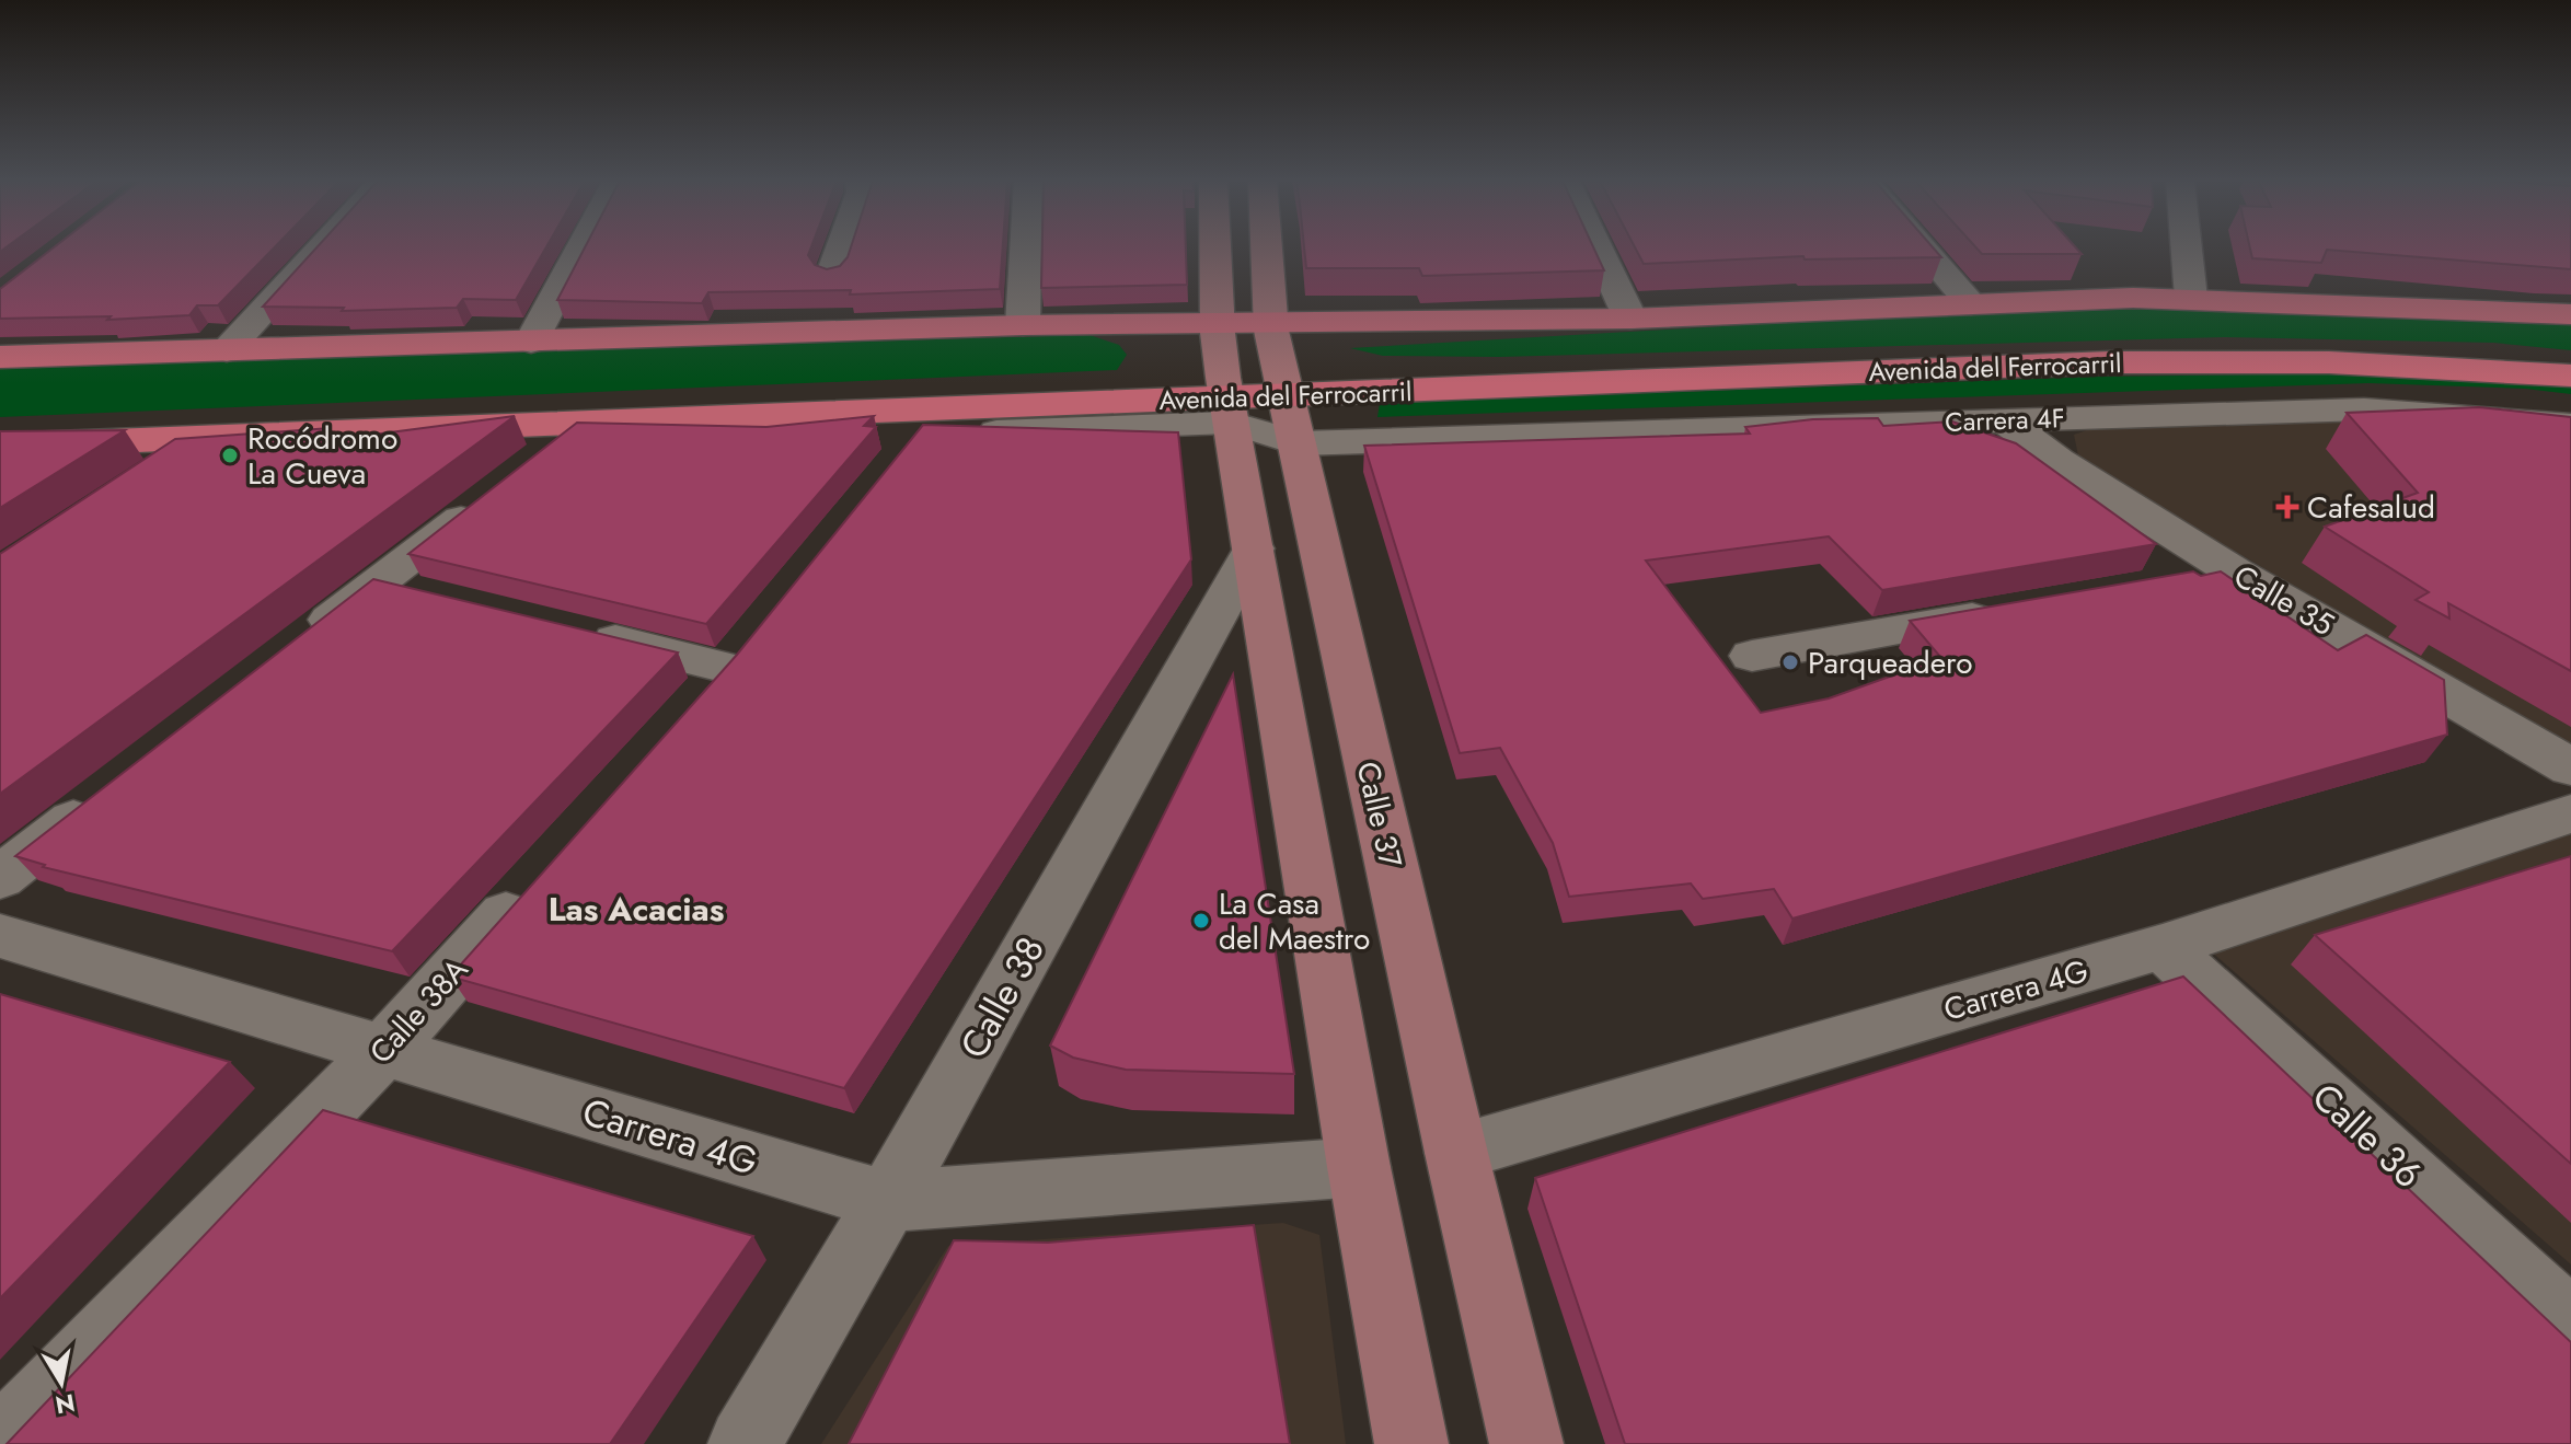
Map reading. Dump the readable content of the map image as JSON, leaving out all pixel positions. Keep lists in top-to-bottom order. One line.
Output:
{"streets":{"main road":["Avenida del Ferrocarril","Calle 37"],"street":["Carrera 4F","Calle 35","Carrera 4G","Calle 38","Calle 38A","Calle 36"]},"crossings":[["Avenida del Ferrocarril","Carrera 4F"],["Avenida del Ferrocarril","Calle 37"],["Carrera 4F","Calle 35"],["Carrera 4F","Calle 37"],["Calle 37","Carrera 4G"],["Carrera 4G","Calle 38"],["Carrera 4G","Calle 38A"],["Carrera 4G","Calle 36"]],"districts":["Las Acacias"],"places":{"other":["Rocódromo La Cueva","Parqueadero","La Casa del Maestro"],"health":["Cafesalud"]},"north":"bottom"}
